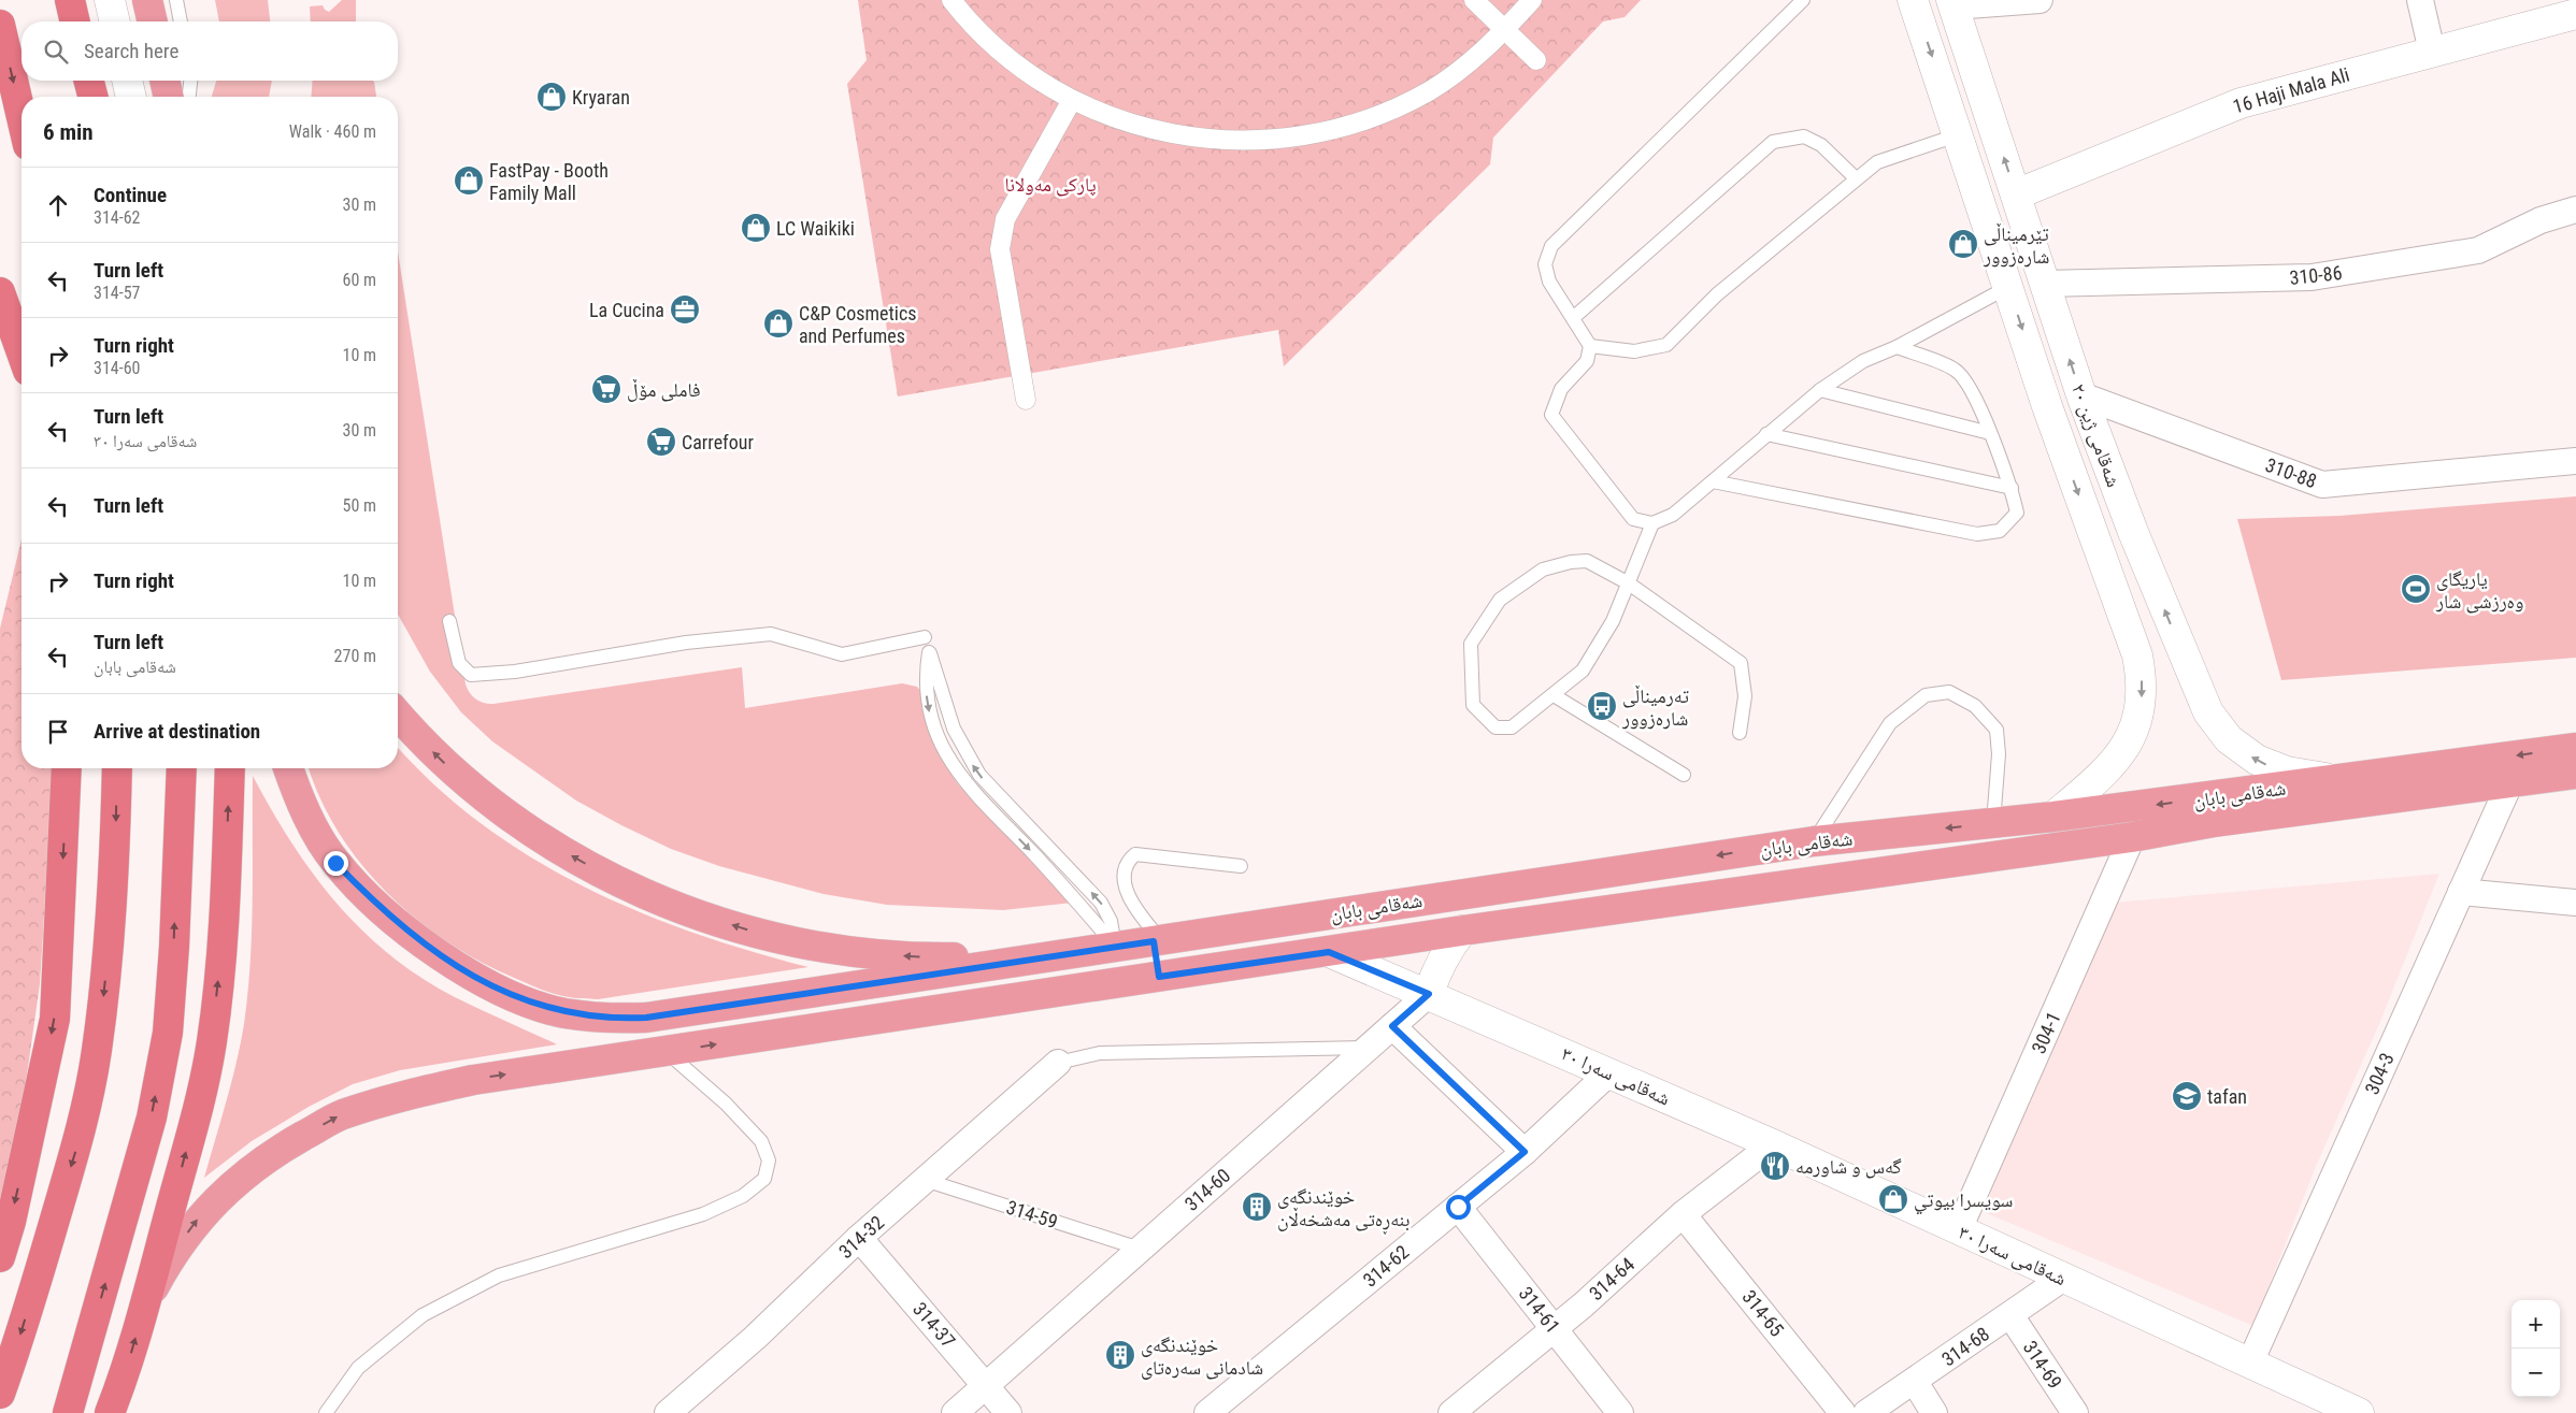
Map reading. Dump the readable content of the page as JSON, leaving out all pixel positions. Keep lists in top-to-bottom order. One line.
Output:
{"streets":{"main road":["16 Haji Mala Ali","شەقامی ژین ٢٠","شەقامی بابان","شەقامی سەرا ٣٠"],"street":["310-86","310-88","304-1","304-3","314-60","314-32","314-62","314-64","314-61","314-65","314-37","314-68","314-69"],"lane":["314-59"]},"crossings":[["16 Haji Mala Ali","شەقامی ژین ٢٠"],["310-86","شەقامی ژین ٢٠"],["شەقامی ژین ٢٠","310-88"],["شەقامی ژین ٢٠","شەقامی بابان"],["304-1","شەقامی سەرا ٣٠"],["304-3","شەقامی سەرا ٣٠"],["شەقامی سەرا ٣٠","314-60"],["شەقامی سەرا ٣٠","314-62"],["شەقامی سەرا ٣٠","314-64"],["شەقامی سەرا ٣٠","314-68"],["314-60","314-59"],["314-60","314-37"],["314-59","314-32"],["314-32","314-37"],["314-62","314-61"],["314-64","314-61"],["314-64","314-65"],["314-68","314-69"]],"parks":["پارکی مەولانا"],"places":{"shop":["Kryaran","FastPay - Booth Family Mall","LC Waikiki","تێرمیناڵی شارەزوور","C&P Cosmetics and Perfumes","سويسرا بيوتي"],"office":["La Cucina"],"supermarket":["فاملی مۆڵ","Carrefour"],"sports":["یاریگای وەرزشی شار"],"bus stop":["تەرمیناڵی شارەزوور"],"school or university":["tafan"],"restaurant":["گەس و شاورمە"],"building":["خوێندنگەی بنەڕەتی مەشخەڵان","خوێندنگەی شادمانی سەرەتای"]},"page":{"search":"Search here","heading":["6 min","Walk · 460 m"],"list":[["Continue","314-62","30 m"],["Turn left","314-57","60 m"],["Turn right","314-60","10 m"],["Turn left","شەقامی سەرا ٣٠","30 m"],["Turn left","50 m"],["Turn right","10 m"],["Turn left","شەقامی بابان","270 m"],"Arrive at destination"],"map_buttons":["+","−"]}}
